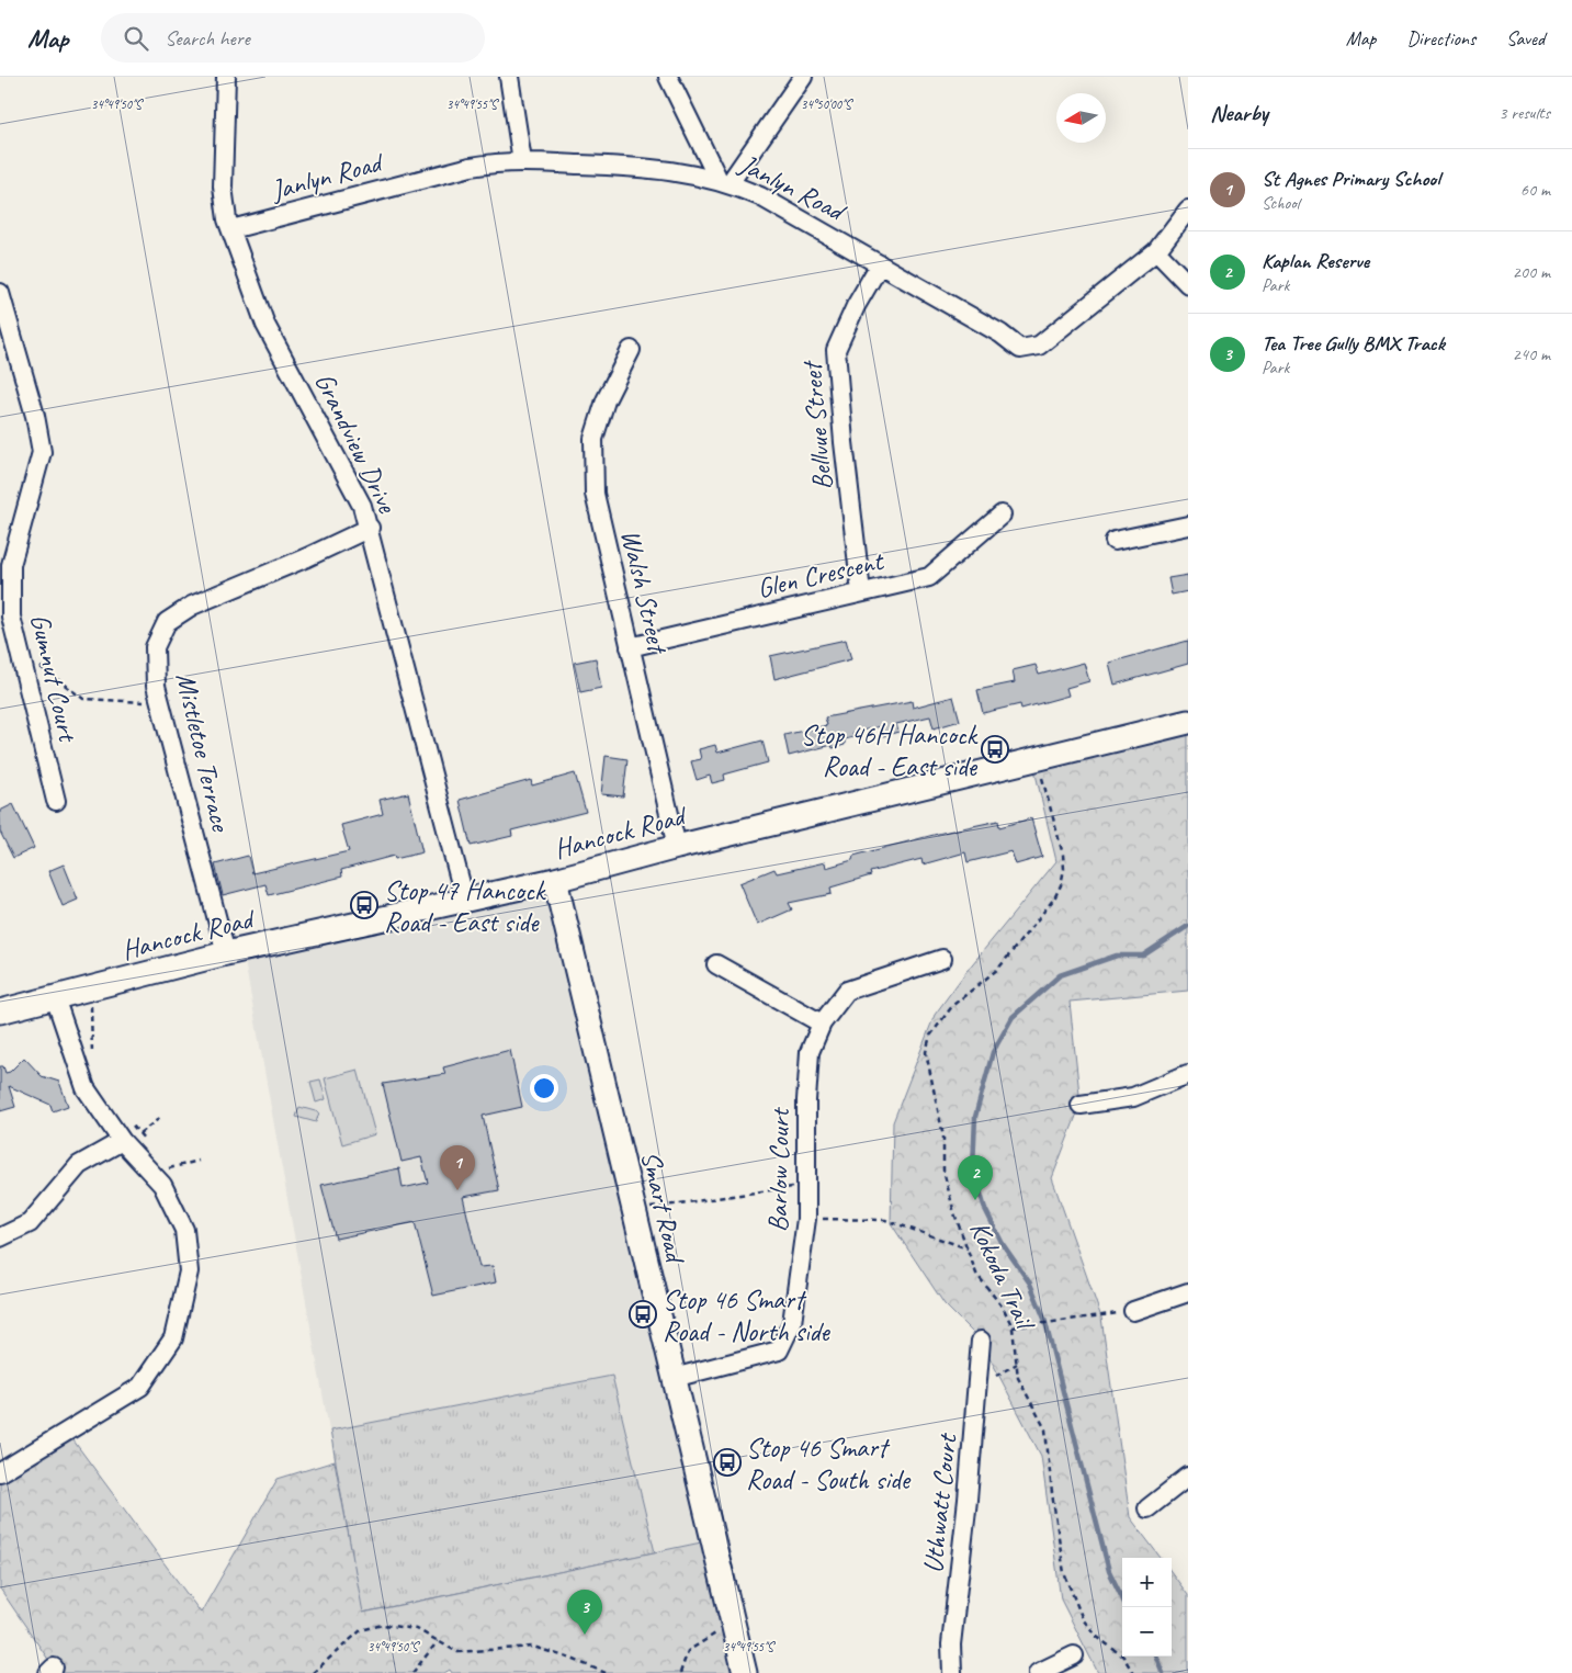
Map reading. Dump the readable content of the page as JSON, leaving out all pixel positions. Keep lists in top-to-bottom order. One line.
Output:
{"streets":{"main road":["Hancock Road","Smart Road"],"street":["Janlyn Road","Bellvue Street","Grandview Drive","Glen Crescent","Walsh Street","Gumnut Court","Mistletoe Terrace","Barlow Court","Uthwatt Court"],"path":["Kokoda Trail"]},"crossings":[["Janlyn Road","Bellvue Street"],["Janlyn Road","Grandview Drive"],["Bellvue Street","Glen Crescent"],["Grandview Drive","Mistletoe Terrace"],["Grandview Drive","Hancock Road"],["Glen Crescent","Walsh Street"],["Walsh Street","Hancock Road"],["Mistletoe Terrace","Hancock Road"],["Hancock Road","Smart Road"],["Hancock Road","Kokoda Trail"],["Barlow Court","Smart Road"]],"places":{"bus stop":["Stop 46H Hancock Road - East side","Stop 47 Hancock Road - East side","Stop 46 Smart Road - North side","Stop 46 Smart Road - South side"]},"north":"left","page":{"header":"Map","search":"Search here","nav":["Map","Directions","Saved"],"heading":["Nearby","3 results"],"list":[{"mark":"1","name":"St Agnes Primary School","note":"School","value":"60 m"},{"mark":"2","name":"Kaplan Reserve","note":"Park","value":"200 m"},{"mark":"3","name":"Tea Tree Gully BMX Track","note":"Park","value":"240 m"}],"pins":["1","2","3"],"map_buttons":["+","−"]},"coordinates":["34°49'50\"S","34°49'55\"S","34°50'00\"S"]}
